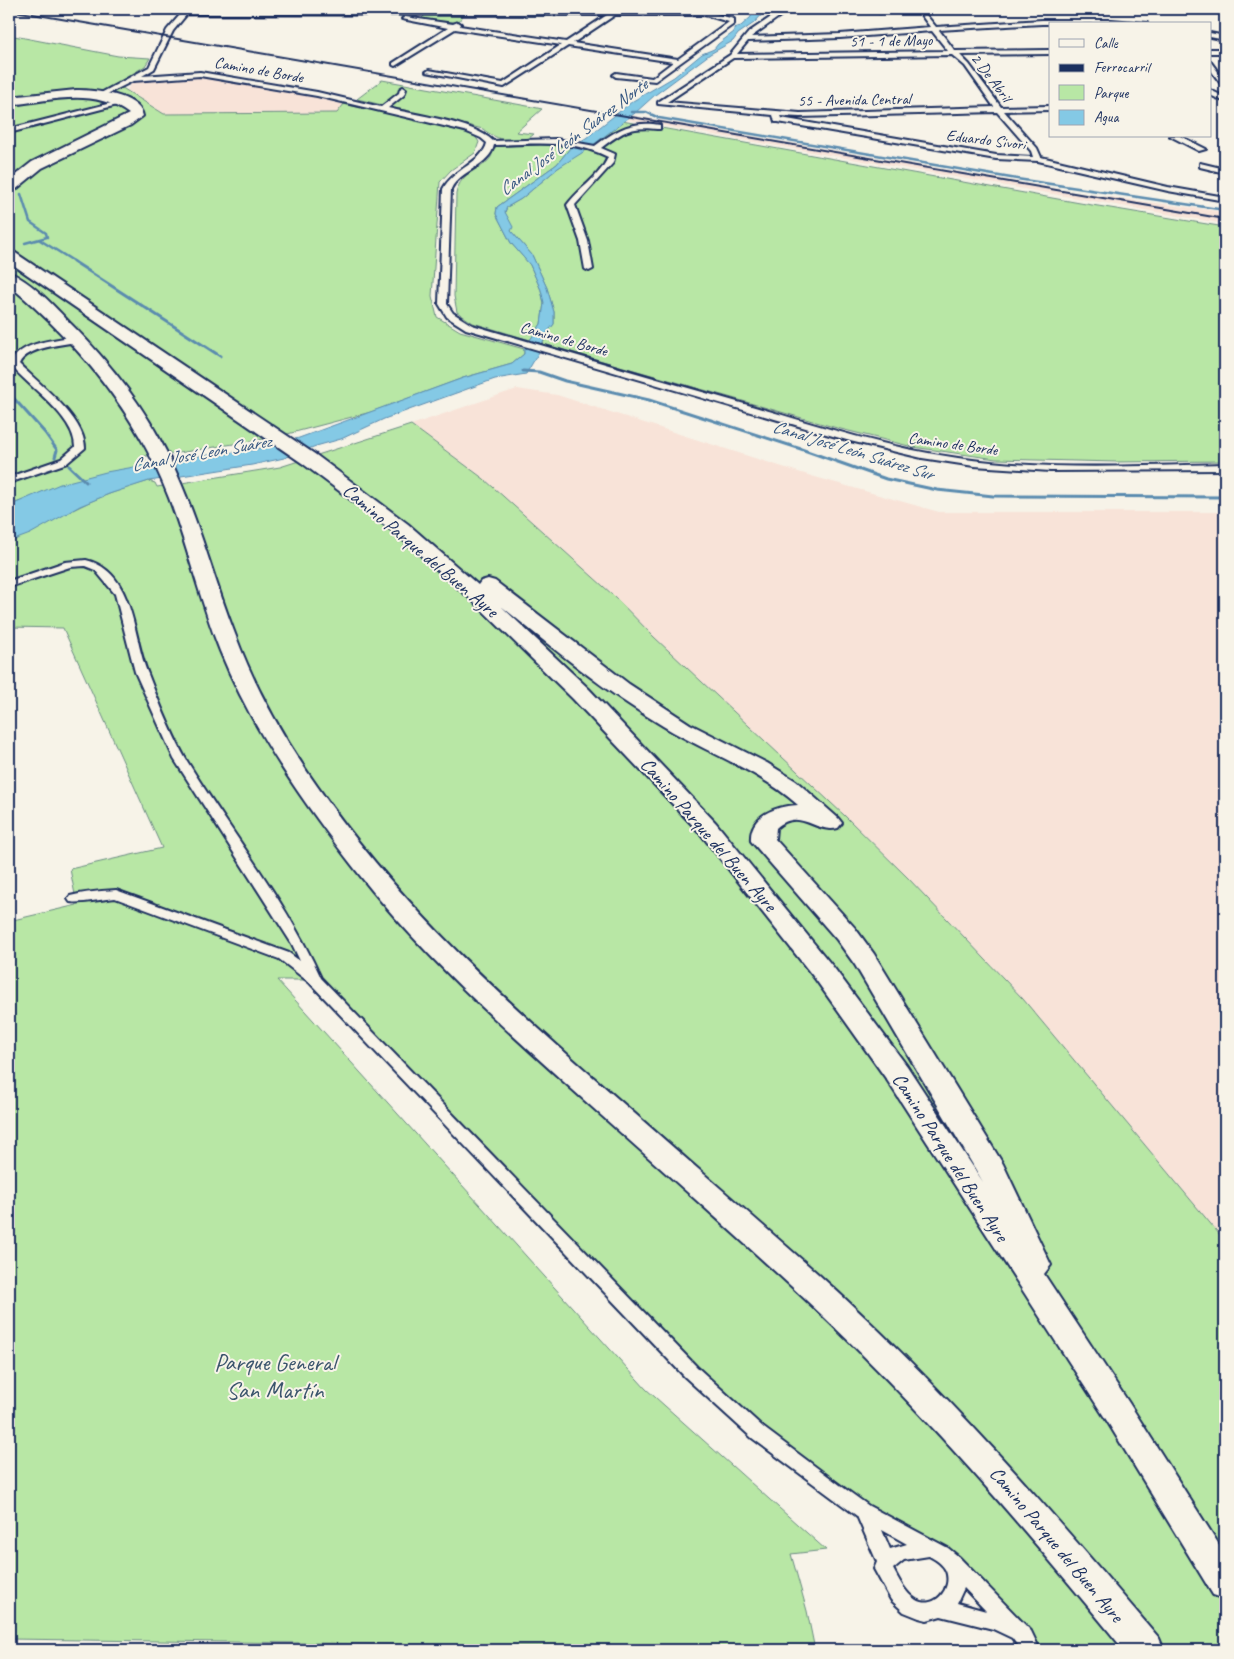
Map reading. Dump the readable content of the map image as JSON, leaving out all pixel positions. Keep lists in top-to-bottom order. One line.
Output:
{"streets":{"highway":["Camino Parque del Buen Ayre"],"street":["51 - 1 de Mayo","Camino de Borde","2 De Abril","55 - Avenida Central","Eduardo Sivori"]},"crossings":[["51 - 1 de Mayo","2 De Abril"],["51 - 1 de Mayo","55 - Avenida Central"],["2 De Abril","55 - Avenida Central"],["2 De Abril","Eduardo Sivori"],["55 - Avenida Central","Eduardo Sivori"]],"water":["Canal José León Suárez Norte","Canal José León Suárez Sur","Canal José León Suárez"],"parks":["Parque General San Martín"],"legend":["Calle","Ferrocarril","Parque","Agua"]}
